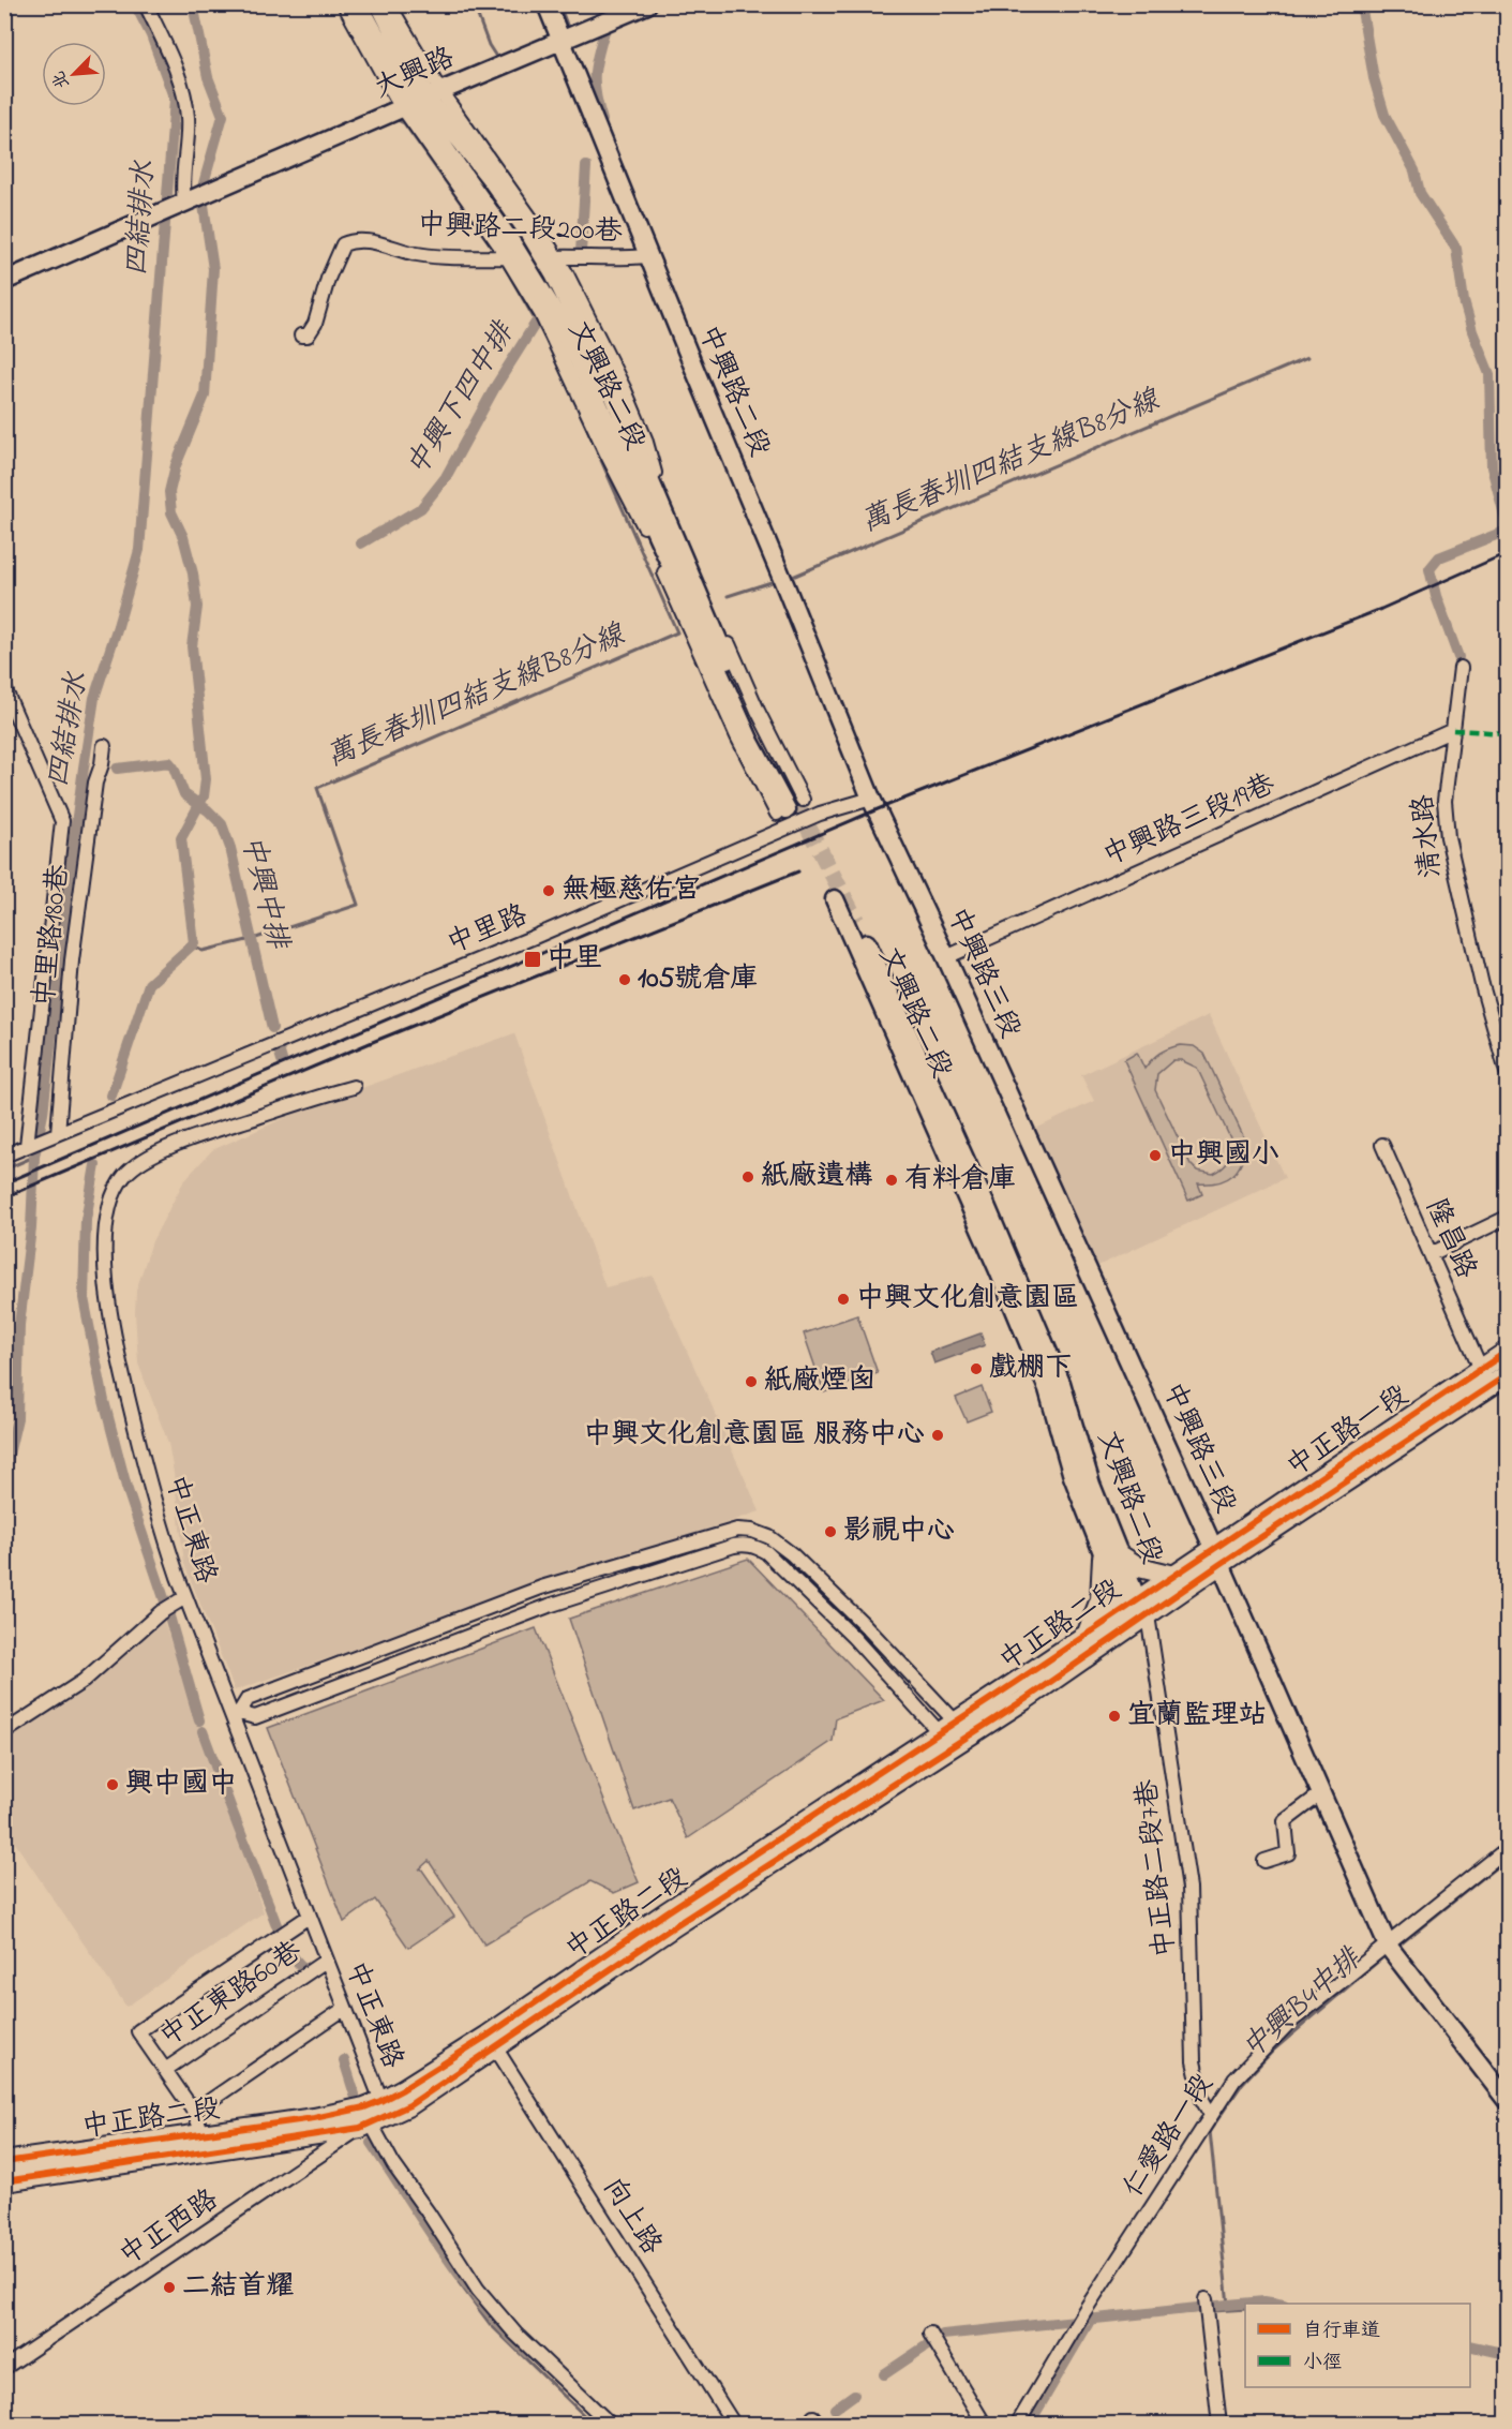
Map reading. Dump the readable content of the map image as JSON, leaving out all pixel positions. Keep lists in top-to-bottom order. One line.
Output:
{"streets":{"main road":["中正路一段","中正路二段"],"street":["大興路","中興路二段200巷","文興路二段","中興路二段","中興路三段19巷","清水路","中里路","中里路180巷","中興路三段","隆昌路","中正東路","中正路二段7巷","中正東路60巷","仁愛路一段","向上路","中正西路"]},"crossings":[["大興路","文興路二段"],["大興路","中興路二段"],["中興路二段200巷","文興路二段"],["中興路二段200巷","中興路二段"],["文興路二段","中正路二段"],["文興路二段","中正路二段7巷"],["中興路二段","中里路"],["中興路二段","中興路三段"],["中興路三段19巷","清水路"],["中興路三段19巷","中興路三段"],["中里路","中里路180巷"],["中里路","中興路三段"],["中興路三段","中正路一段"],["中興路三段","中正路二段"],["中興路三段","仁愛路一段"],["隆昌路","中正路一段"],["中正路一段","中正路二段"],["中正東路","中正路二段"],["中正東路","中正東路60巷"],["中正東路","中正西路"],["中正路二段","中正路二段7巷"],["中正路二段","向上路"],["中正路二段","中正西路"],["中正路二段7巷","仁愛路一段"]],"water":["四結排水","中興下四中排","萬長春圳四結支線B8分線","中興中排","中興B4中排"],"places":{"other":["無極慈佑宮","105號倉庫","中興國小","紙廠遺構","有料倉庫","中興文化創意園區","戲棚下","紙廠煙囪","中興文化創意園區 服務中心","影視中心","宜蘭監理站","興中國中","二結首耀"],"transit":["中里"]},"legend":["自行車道","小徑"],"north":"bottom left"}
